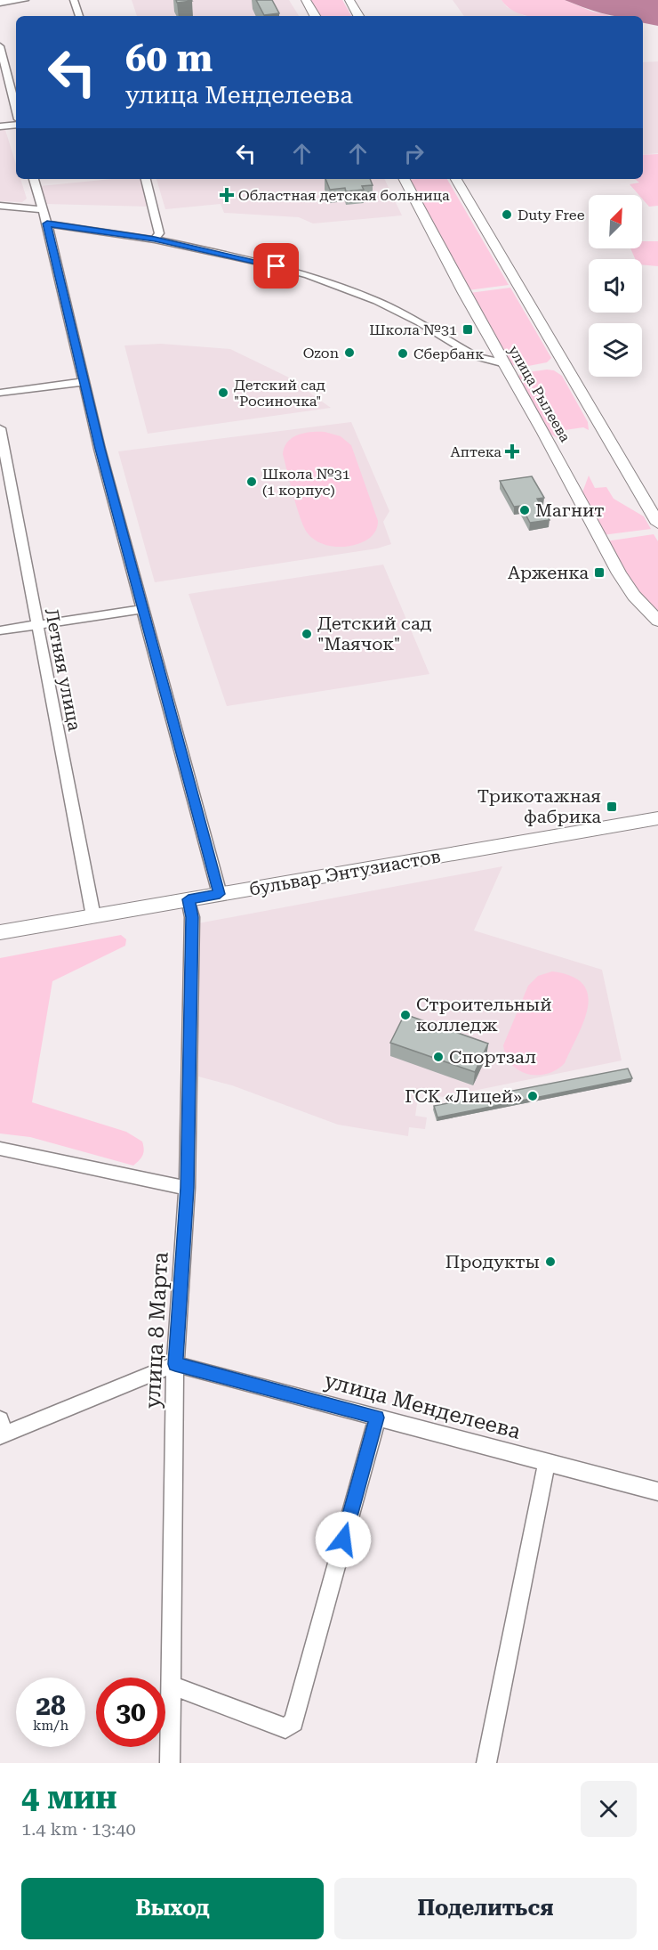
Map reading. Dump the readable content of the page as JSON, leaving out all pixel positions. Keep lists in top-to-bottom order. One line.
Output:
{"streets":{"main road":["улица Рылеева","бульвар Энтузиастов"],"street":["Летняя улица","улица 8 Марта","улица Менделеева"]},"crossings":[["Летняя улица","бульвар Энтузиастов"],["бульвар Энтузиастов","улица 8 Марта"],["улица 8 Марта","улица Менделеева"]],"places":{"health":["Областная детская больница","Аптека"],"other":["Duty Free","Ozon","Сбербанк","Детский сад \"Росиночка\"","Школа №31 (1 корпус)","Магнит","Детский сад \"Маячок\"","Строительный колледж","Спортзал","ГСК «Лицей»","Продукты"],"transit":["Школа №31","Арженка","Трикотажная фабрика"]},"north":"top right","page":{"turn":["60 m","улица Менделеева"],"speed":"28 km/h","limit":"30","heading":["4 мин","1.4 km · 13:40"],"buttons":["Выход","Поделиться"]}}
